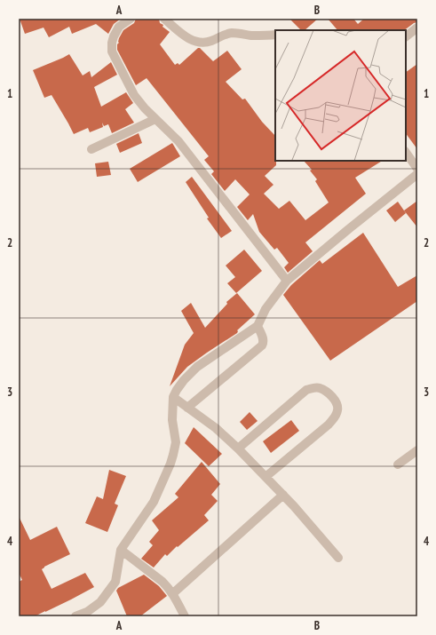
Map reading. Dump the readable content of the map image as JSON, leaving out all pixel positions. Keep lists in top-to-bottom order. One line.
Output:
{"grid":{"columns":["A","B"],"rows":["1","2","3","4"]}}
